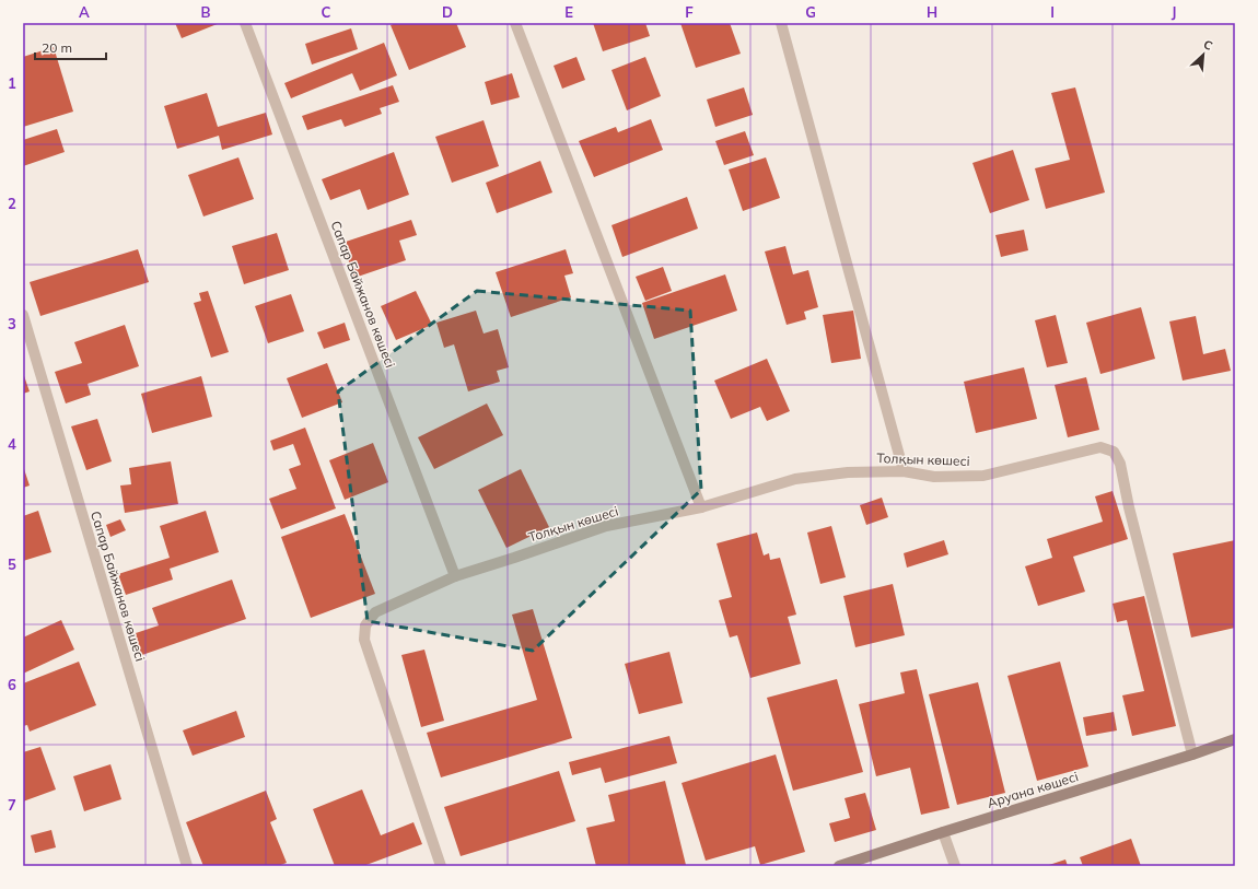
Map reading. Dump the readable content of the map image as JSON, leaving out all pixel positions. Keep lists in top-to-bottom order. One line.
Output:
{"streets":{"street":["Сапар Байжанов көшесі","Толқын көшесі","Аруана көшесі"]},"crossings":[["Сапар Байжанов көшесі","Толқын көшесі"],["Толқын көшесі","Аруана көшесі"]],"scale_bar":"20 m","north":"top right","grid":{"columns":["A","B","C","D","E","F","G","H","I","J"],"rows":["1","2","3","4","5","6","7"]}}
